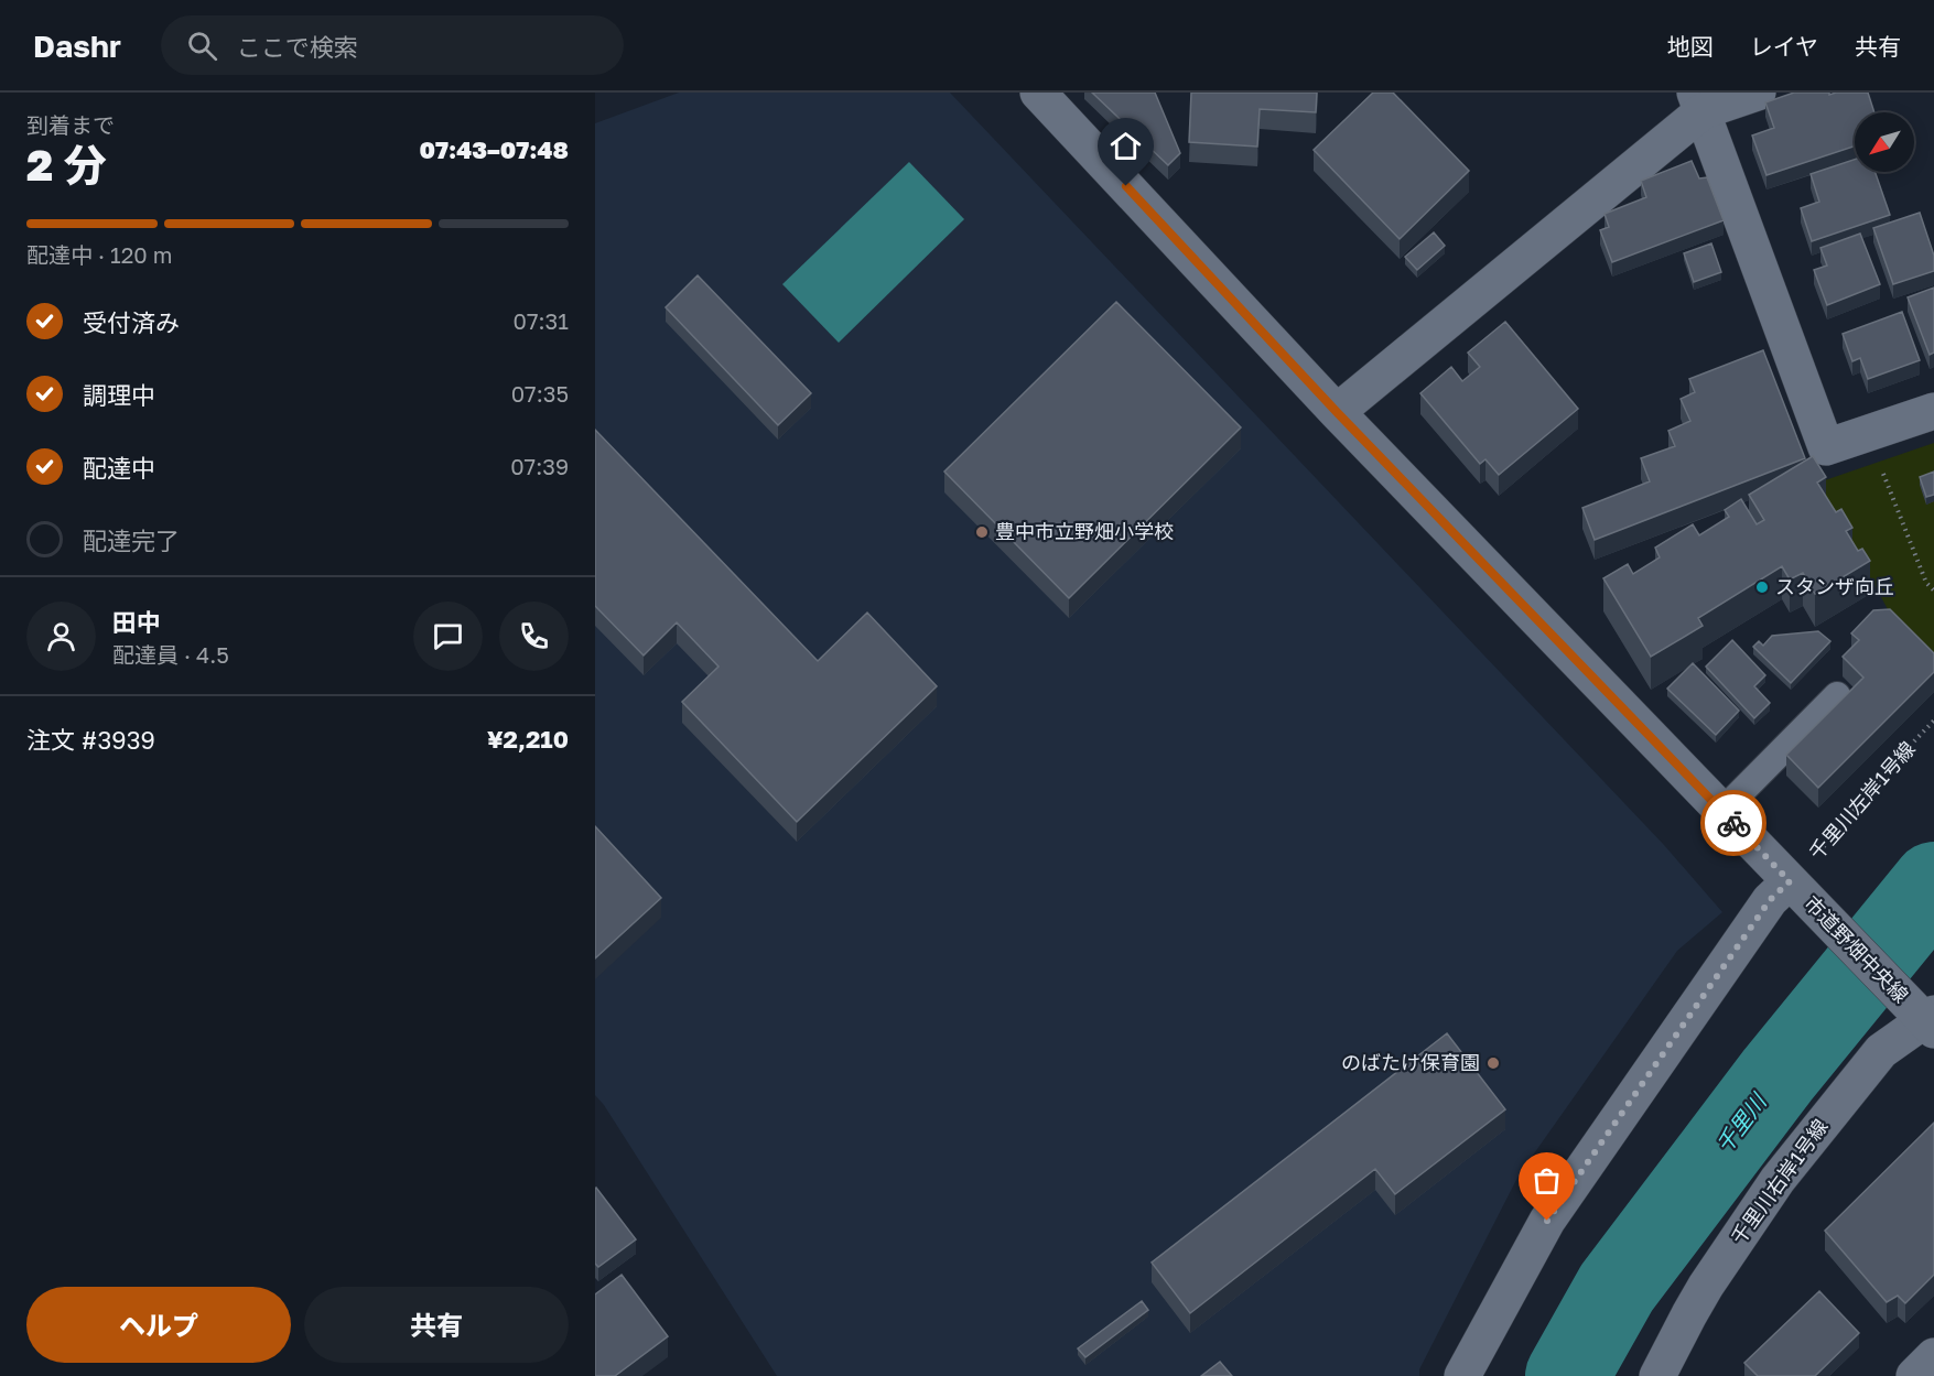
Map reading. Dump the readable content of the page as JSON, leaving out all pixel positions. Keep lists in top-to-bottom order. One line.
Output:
{"streets":{"street":["市道野畑中央線","千里川右岸1号線"],"path":["千里川左岸1号線"]},"crossings":[["千里川左岸1号線","市道野畑中央線"],["市道野畑中央線","千里川右岸1号線"]],"water":["千里川"],"places":["豊中市立野畑小学校","スタンザ向丘","のばたけ保育園"],"north":"bottom left","page":{"header":"Dashr","search":"ここで検索","nav":["地図","レイヤ","共有"],"heading":["2 分","到着まで","07:43–07:48"],"panel":["田中","配達員 · 4.5","注文 #3939","¥2,210"],"bar":"配達中 · 120 m","list":[["受付済み","07:31"],["調理中","07:35"],["配達中","07:39"],"配達完了"],"buttons":["ヘルプ","共有"]}}
